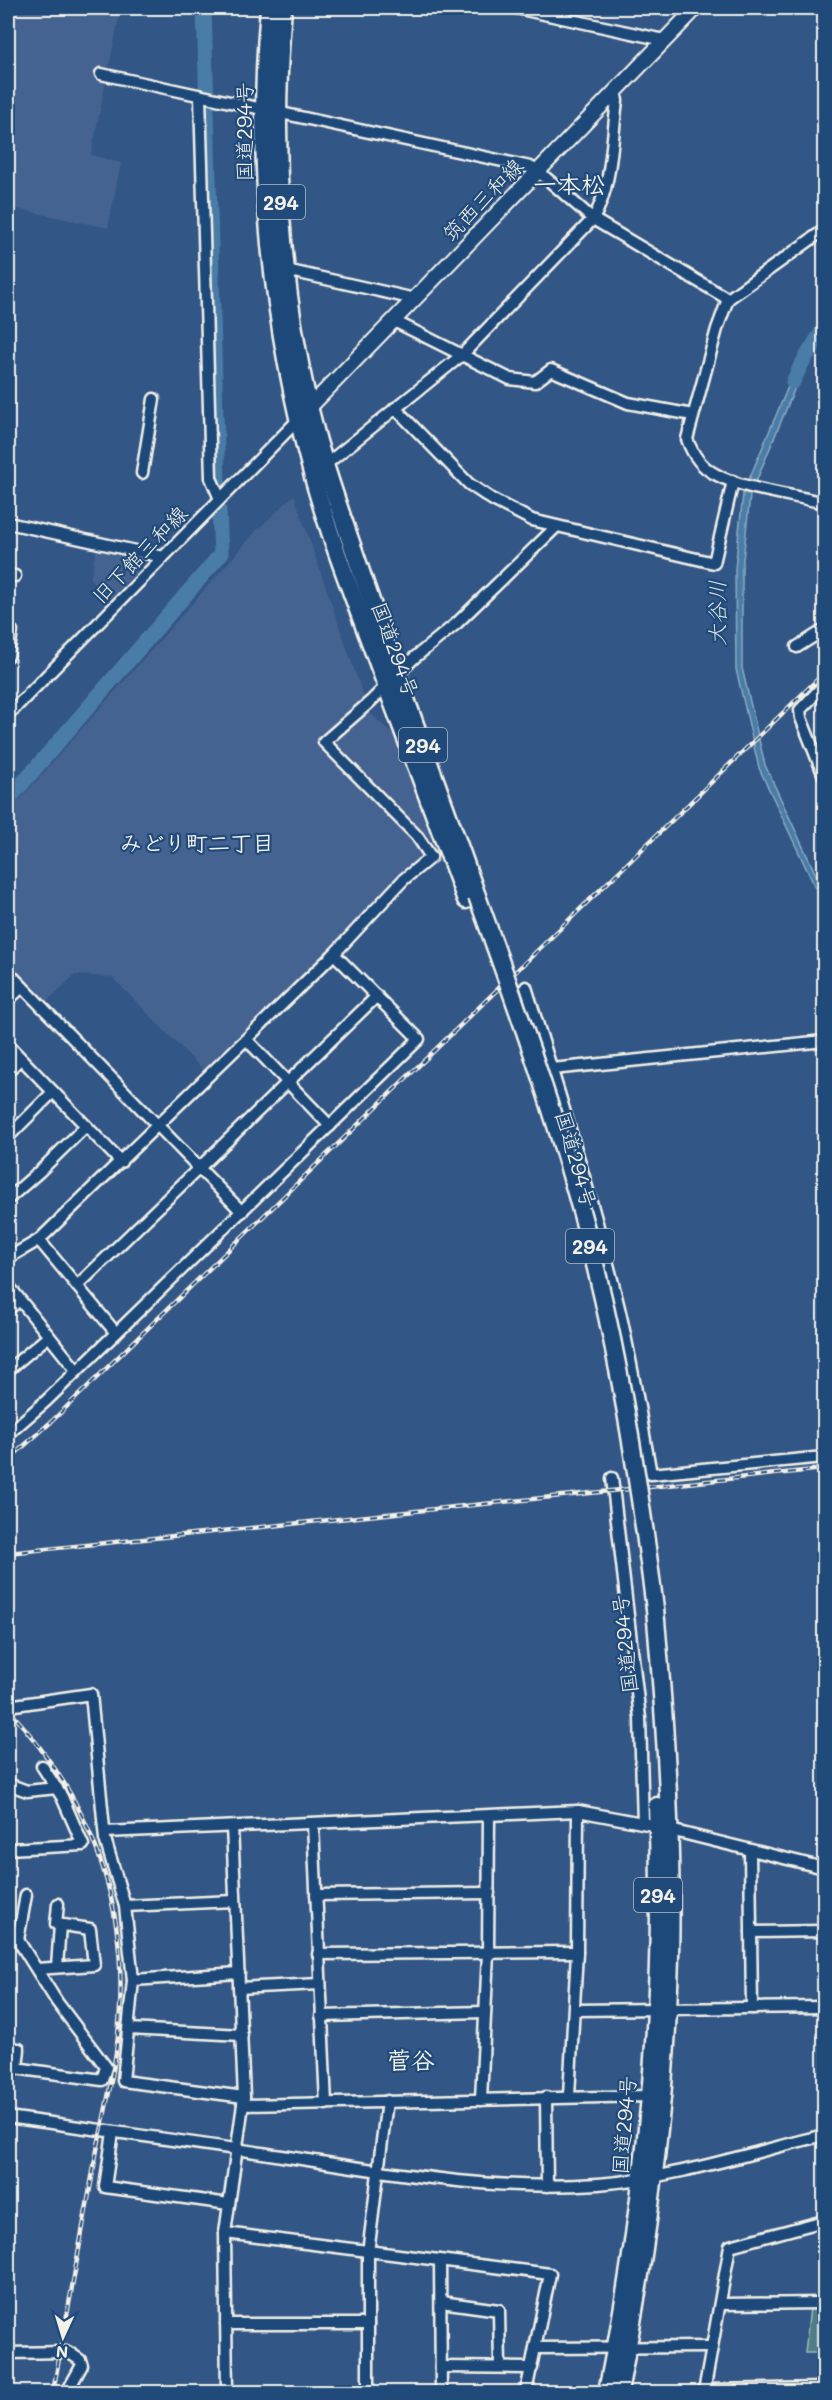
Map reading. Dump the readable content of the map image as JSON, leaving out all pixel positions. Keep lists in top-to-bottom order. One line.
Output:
{"streets":{"highway":["国道294号","294"],"main road":["筑西三和線"],"street":["旧下館三和線"]},"crossings":[["国道294号","筑西三和線"],["国道294号","旧下館三和線"],["筑西三和線","旧下館三和線"]],"districts":["一本松","みどり町二丁目","菅谷"],"water":["大谷川"],"north":"bottom"}
